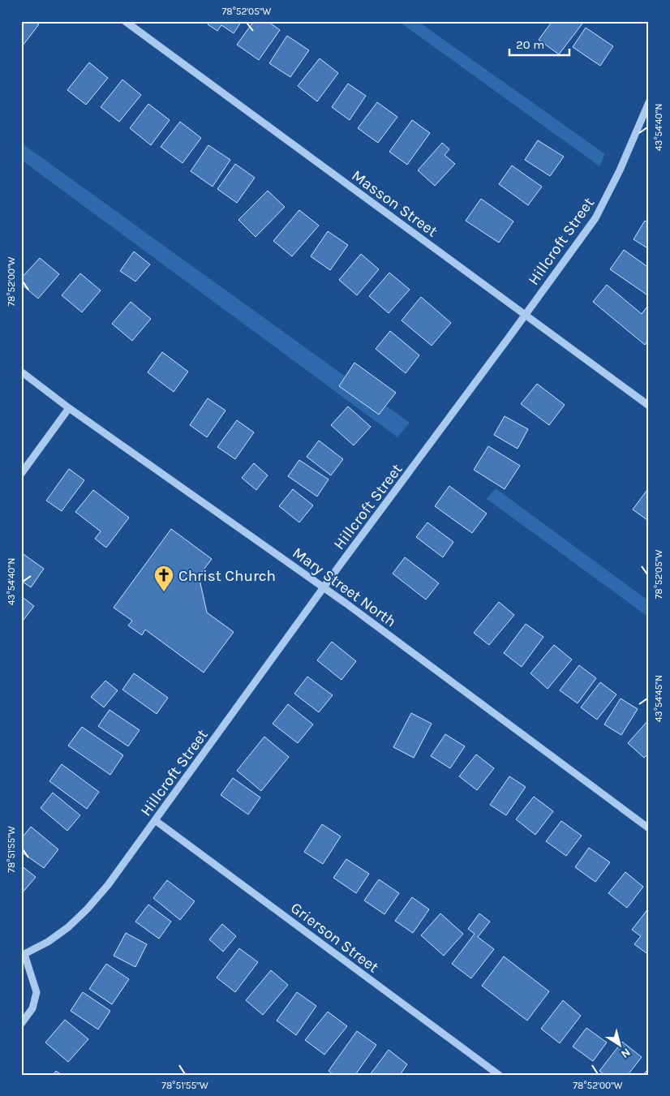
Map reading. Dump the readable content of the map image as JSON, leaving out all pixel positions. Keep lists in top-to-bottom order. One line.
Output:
{"streets":{"street":["Masson Street","Hillcroft Street","Mary Street North","Grierson Street"]},"crossings":[["Masson Street","Hillcroft Street"],["Hillcroft Street","Mary Street North"],["Hillcroft Street","Grierson Street"]],"places":{"church":["Christ Church"]},"scale_bar":"20 m","north":"bottom right","coordinates":["78°52'05\"W","43°54'40\"N","78°52'00\"W","43°54'45\"N","78°51'55\"W"]}
